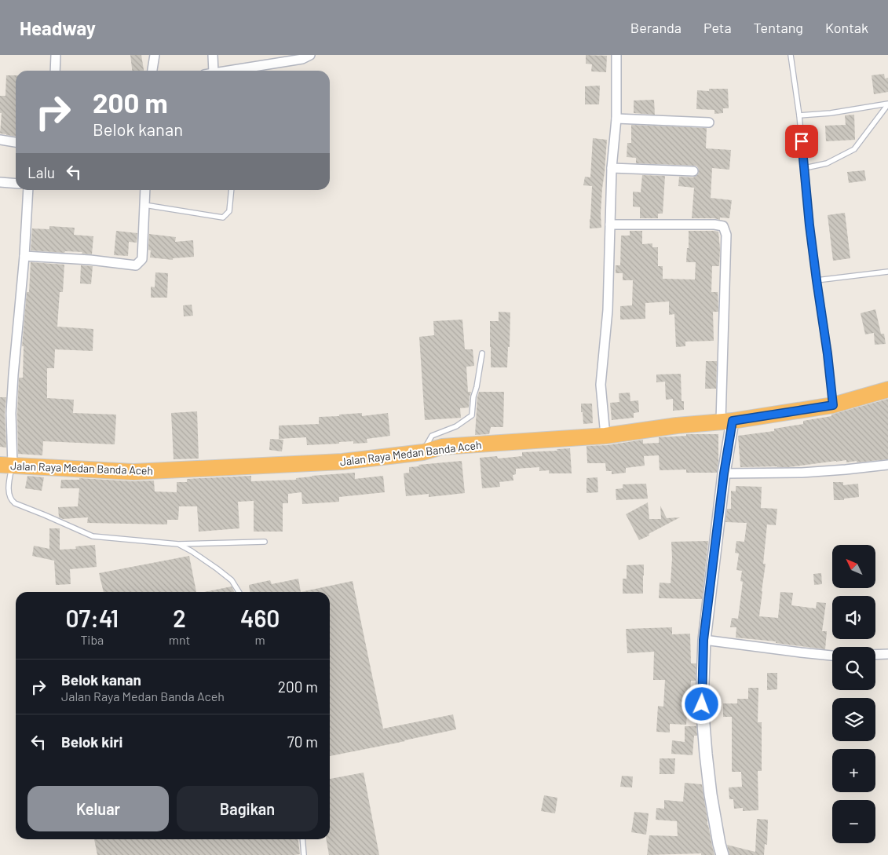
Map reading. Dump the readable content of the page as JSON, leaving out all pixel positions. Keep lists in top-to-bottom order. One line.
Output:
{"streets":{"highway":["Jalan Raya Medan Banda Aceh"]},"north":"top left","page":{"header":"Headway","nav":["Beranda","Peta","Tentang","Kontak"],"turn":["200 m","Belok kanan"],"then":"Lalu","map_buttons":["+","−"],"eta":["07:41","Tiba","2","mnt","460","m"],"list":[{"name":"Belok kanan","note":"Jalan Raya Medan Banda Aceh","value":"200 m"},{"name":"Belok kiri","value":"70 m"}],"buttons":["Keluar","Bagikan"]}}
